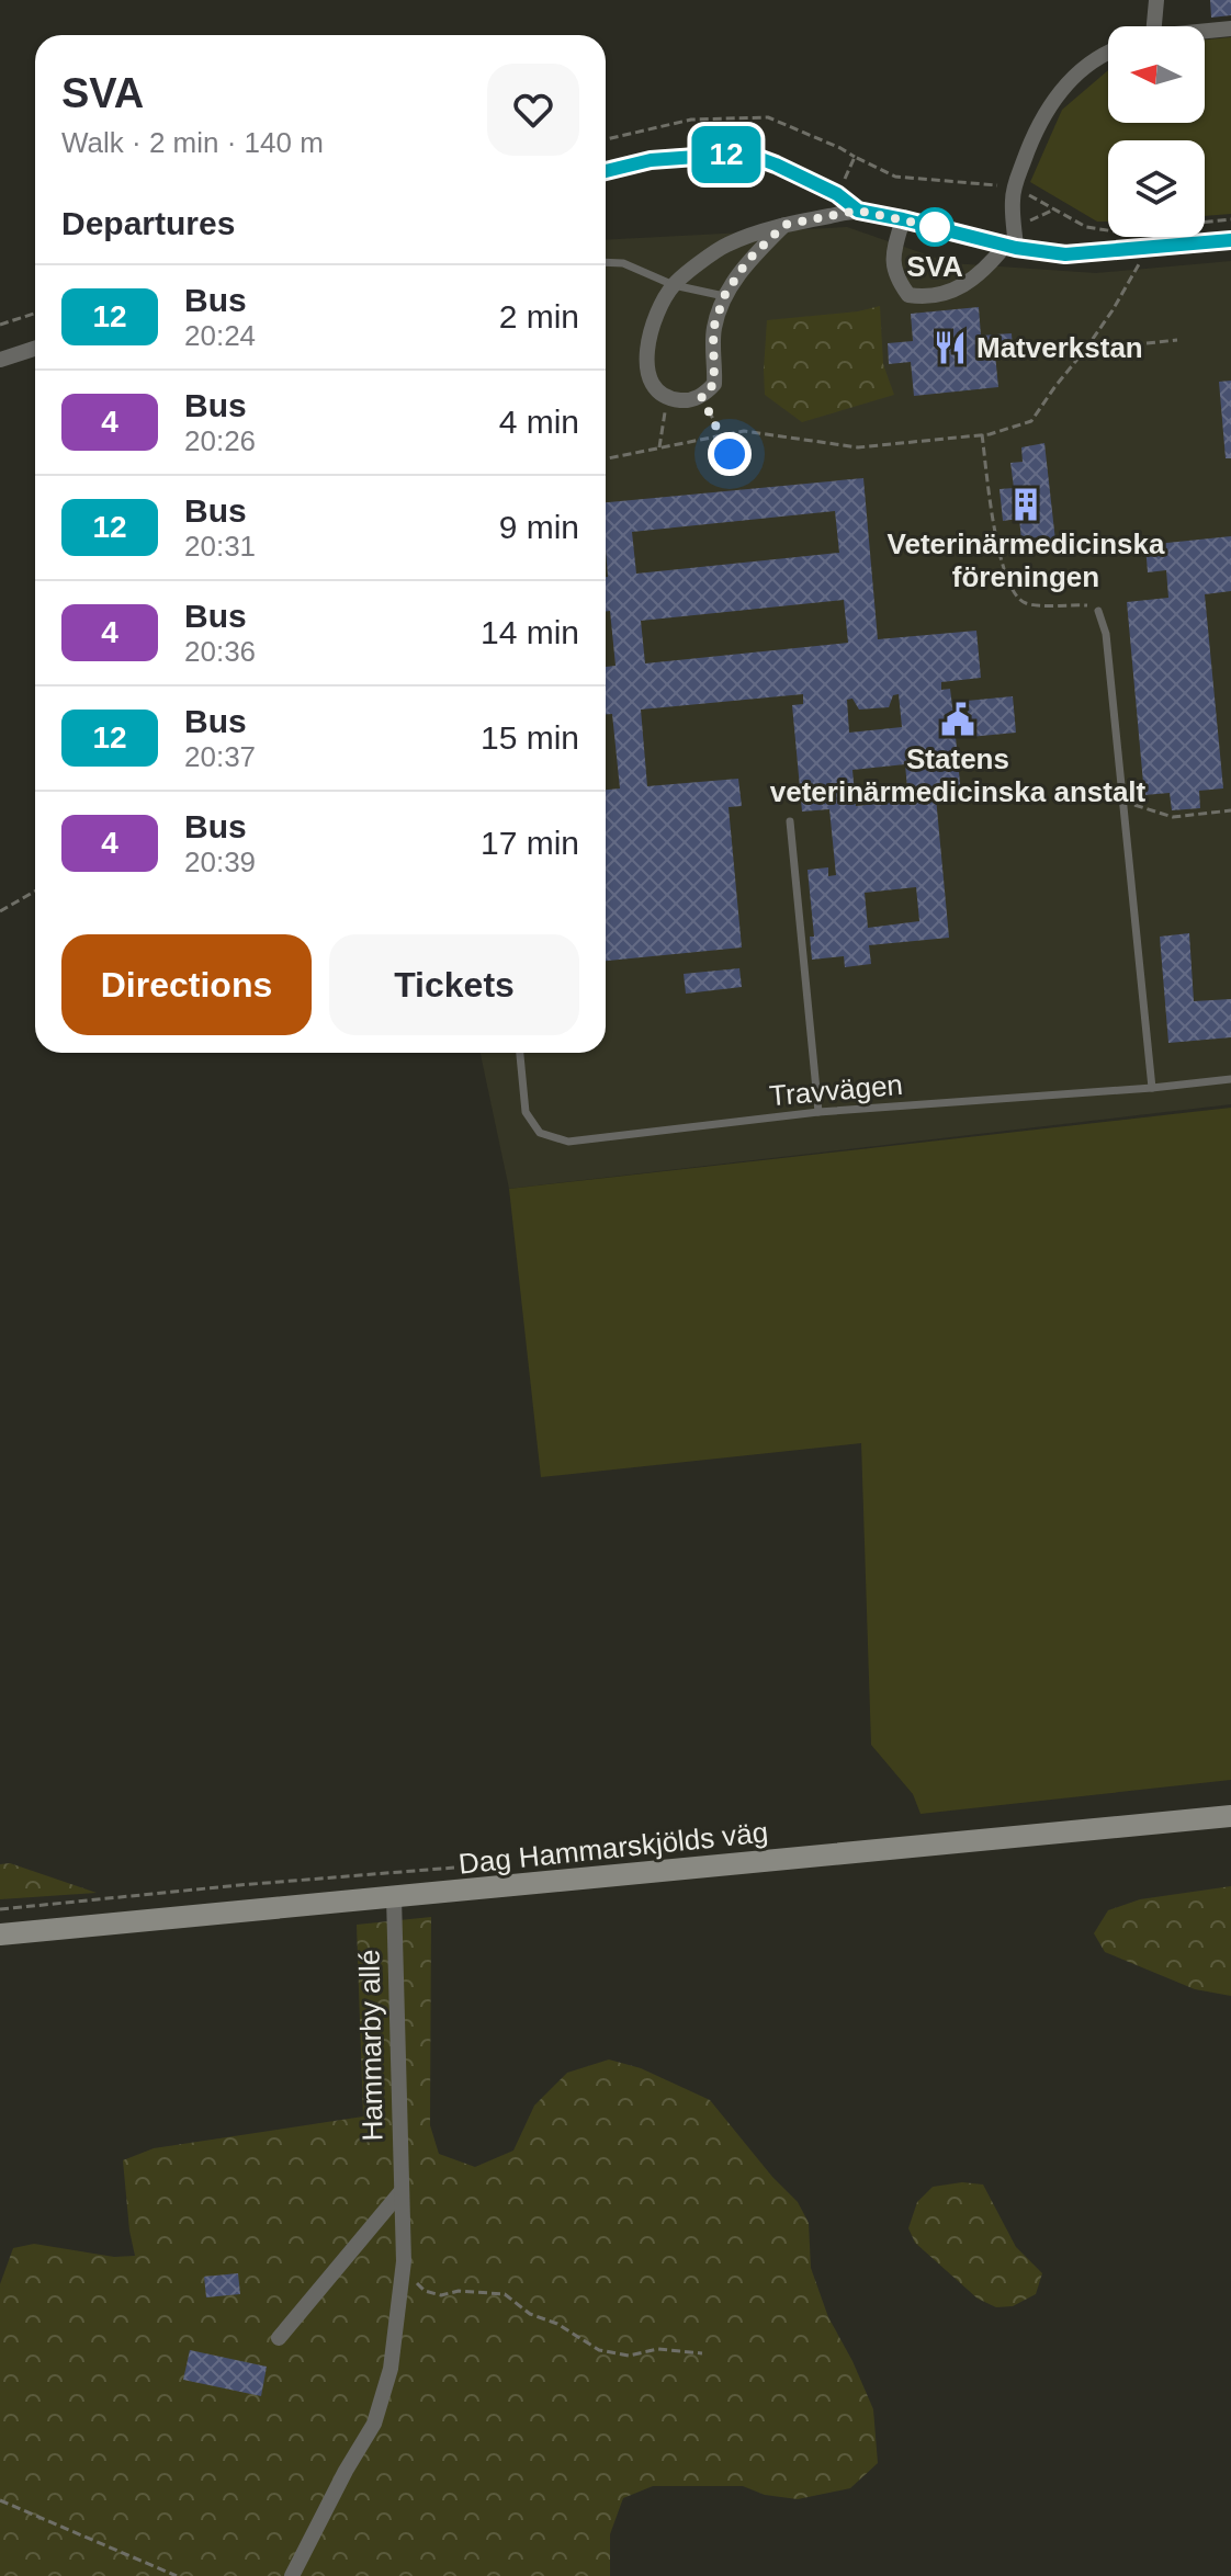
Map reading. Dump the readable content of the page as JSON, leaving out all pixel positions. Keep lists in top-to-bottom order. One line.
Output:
{"streets":{"main road":["Dag Hammarskjölds väg"],"street":["Hammarby allé"],"lane":["Travvägen"]},"crossings":[["Dag Hammarskjölds väg","Hammarby allé"]],"places":{"other":["SVA"],"restaurant":["Matverkstan"],"building":["Veterinärmedicinska föreningen"],"public building":["Statens veterinärmedicinska anstalt"]},"lines":["bus line 12"],"north":"left","page":{"on_map":"12","heading":[["SVA","Walk · 2 min · 140 m"],"Departures"],"list":[{"mark":"12","name":"Bus","note":"20:24","value":"2 min"},{"mark":"4","name":"Bus","note":"20:26","value":"4 min"},{"mark":"12","name":"Bus","note":"20:31","value":"9 min"},{"mark":"4","name":"Bus","note":"20:36","value":"14 min"},{"mark":"12","name":"Bus","note":"20:37","value":"15 min"},{"mark":"4","name":"Bus","note":"20:39","value":"17 min"}],"buttons":["Directions","Tickets"]}}
